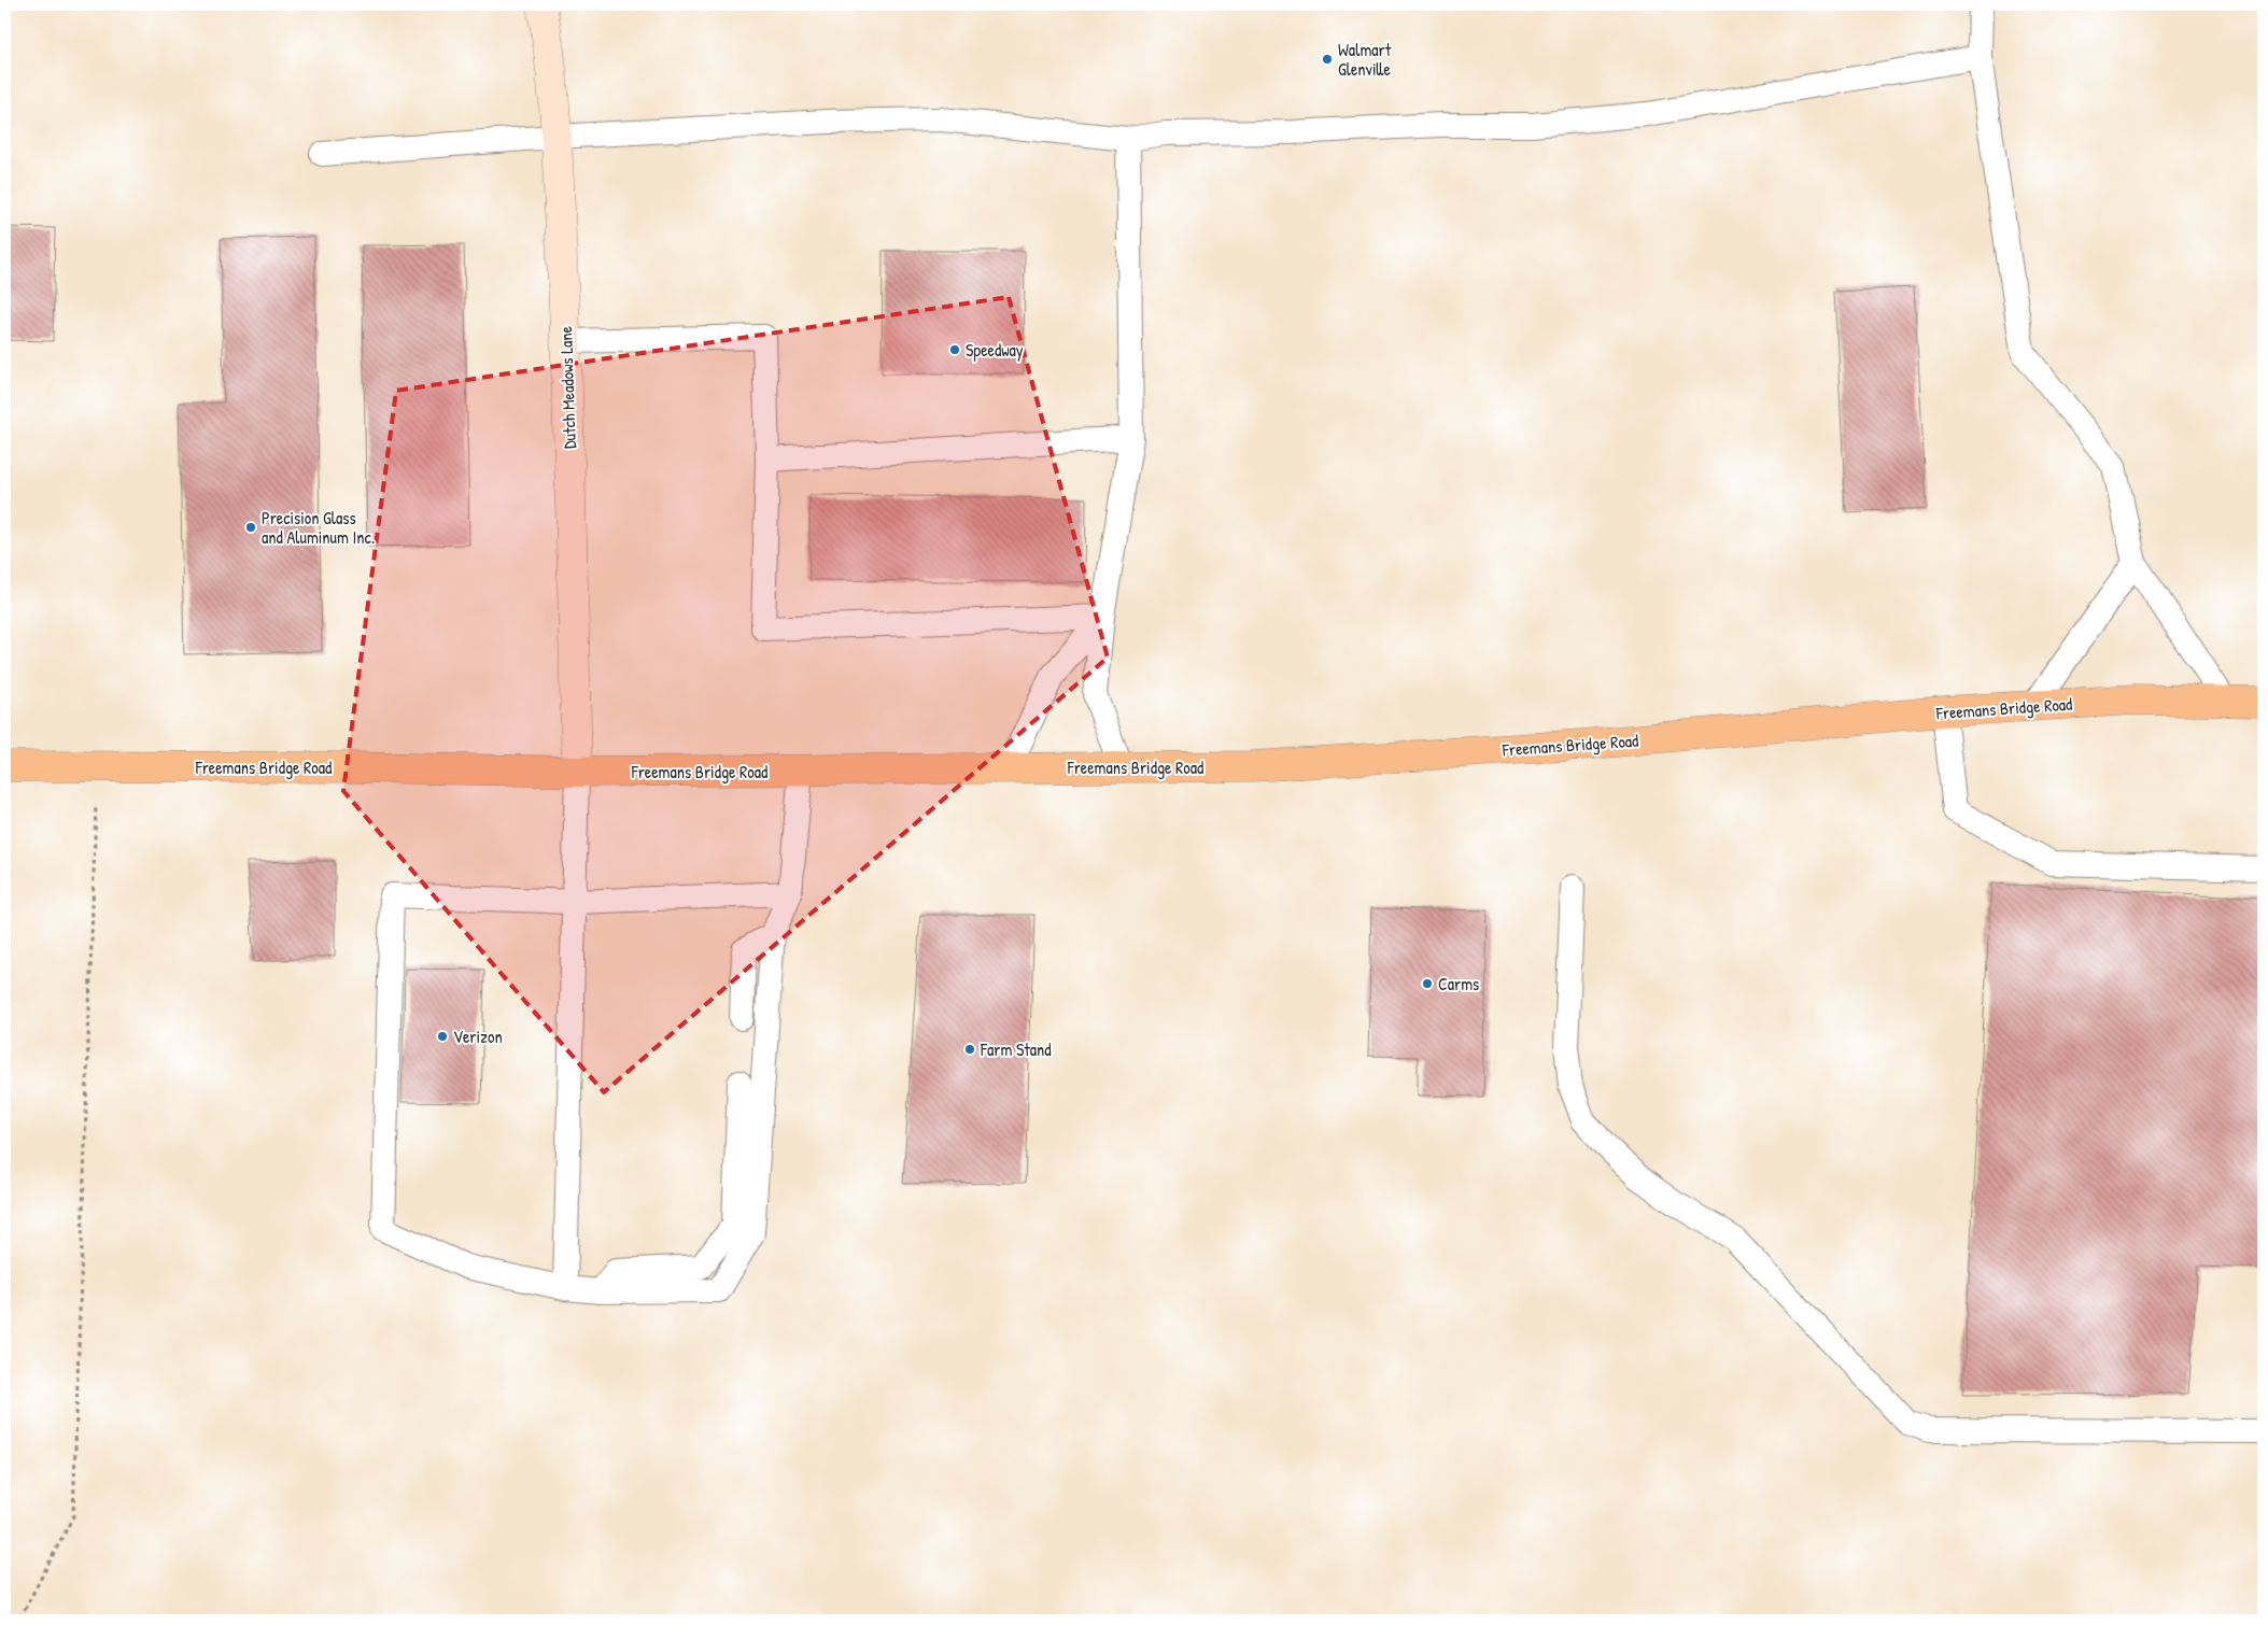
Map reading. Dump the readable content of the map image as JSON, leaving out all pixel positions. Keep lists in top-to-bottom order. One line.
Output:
{"streets":{"highway":["Freemans Bridge Road"],"street":["Dutch Meadows Lane"]},"crossings":[["Dutch Meadows Lane","Freemans Bridge Road"]],"places":["Walmart Glenville","Speedway","Precision Glass and Aluminum Inc.","Carms","Verizon","Farm Stand"]}
